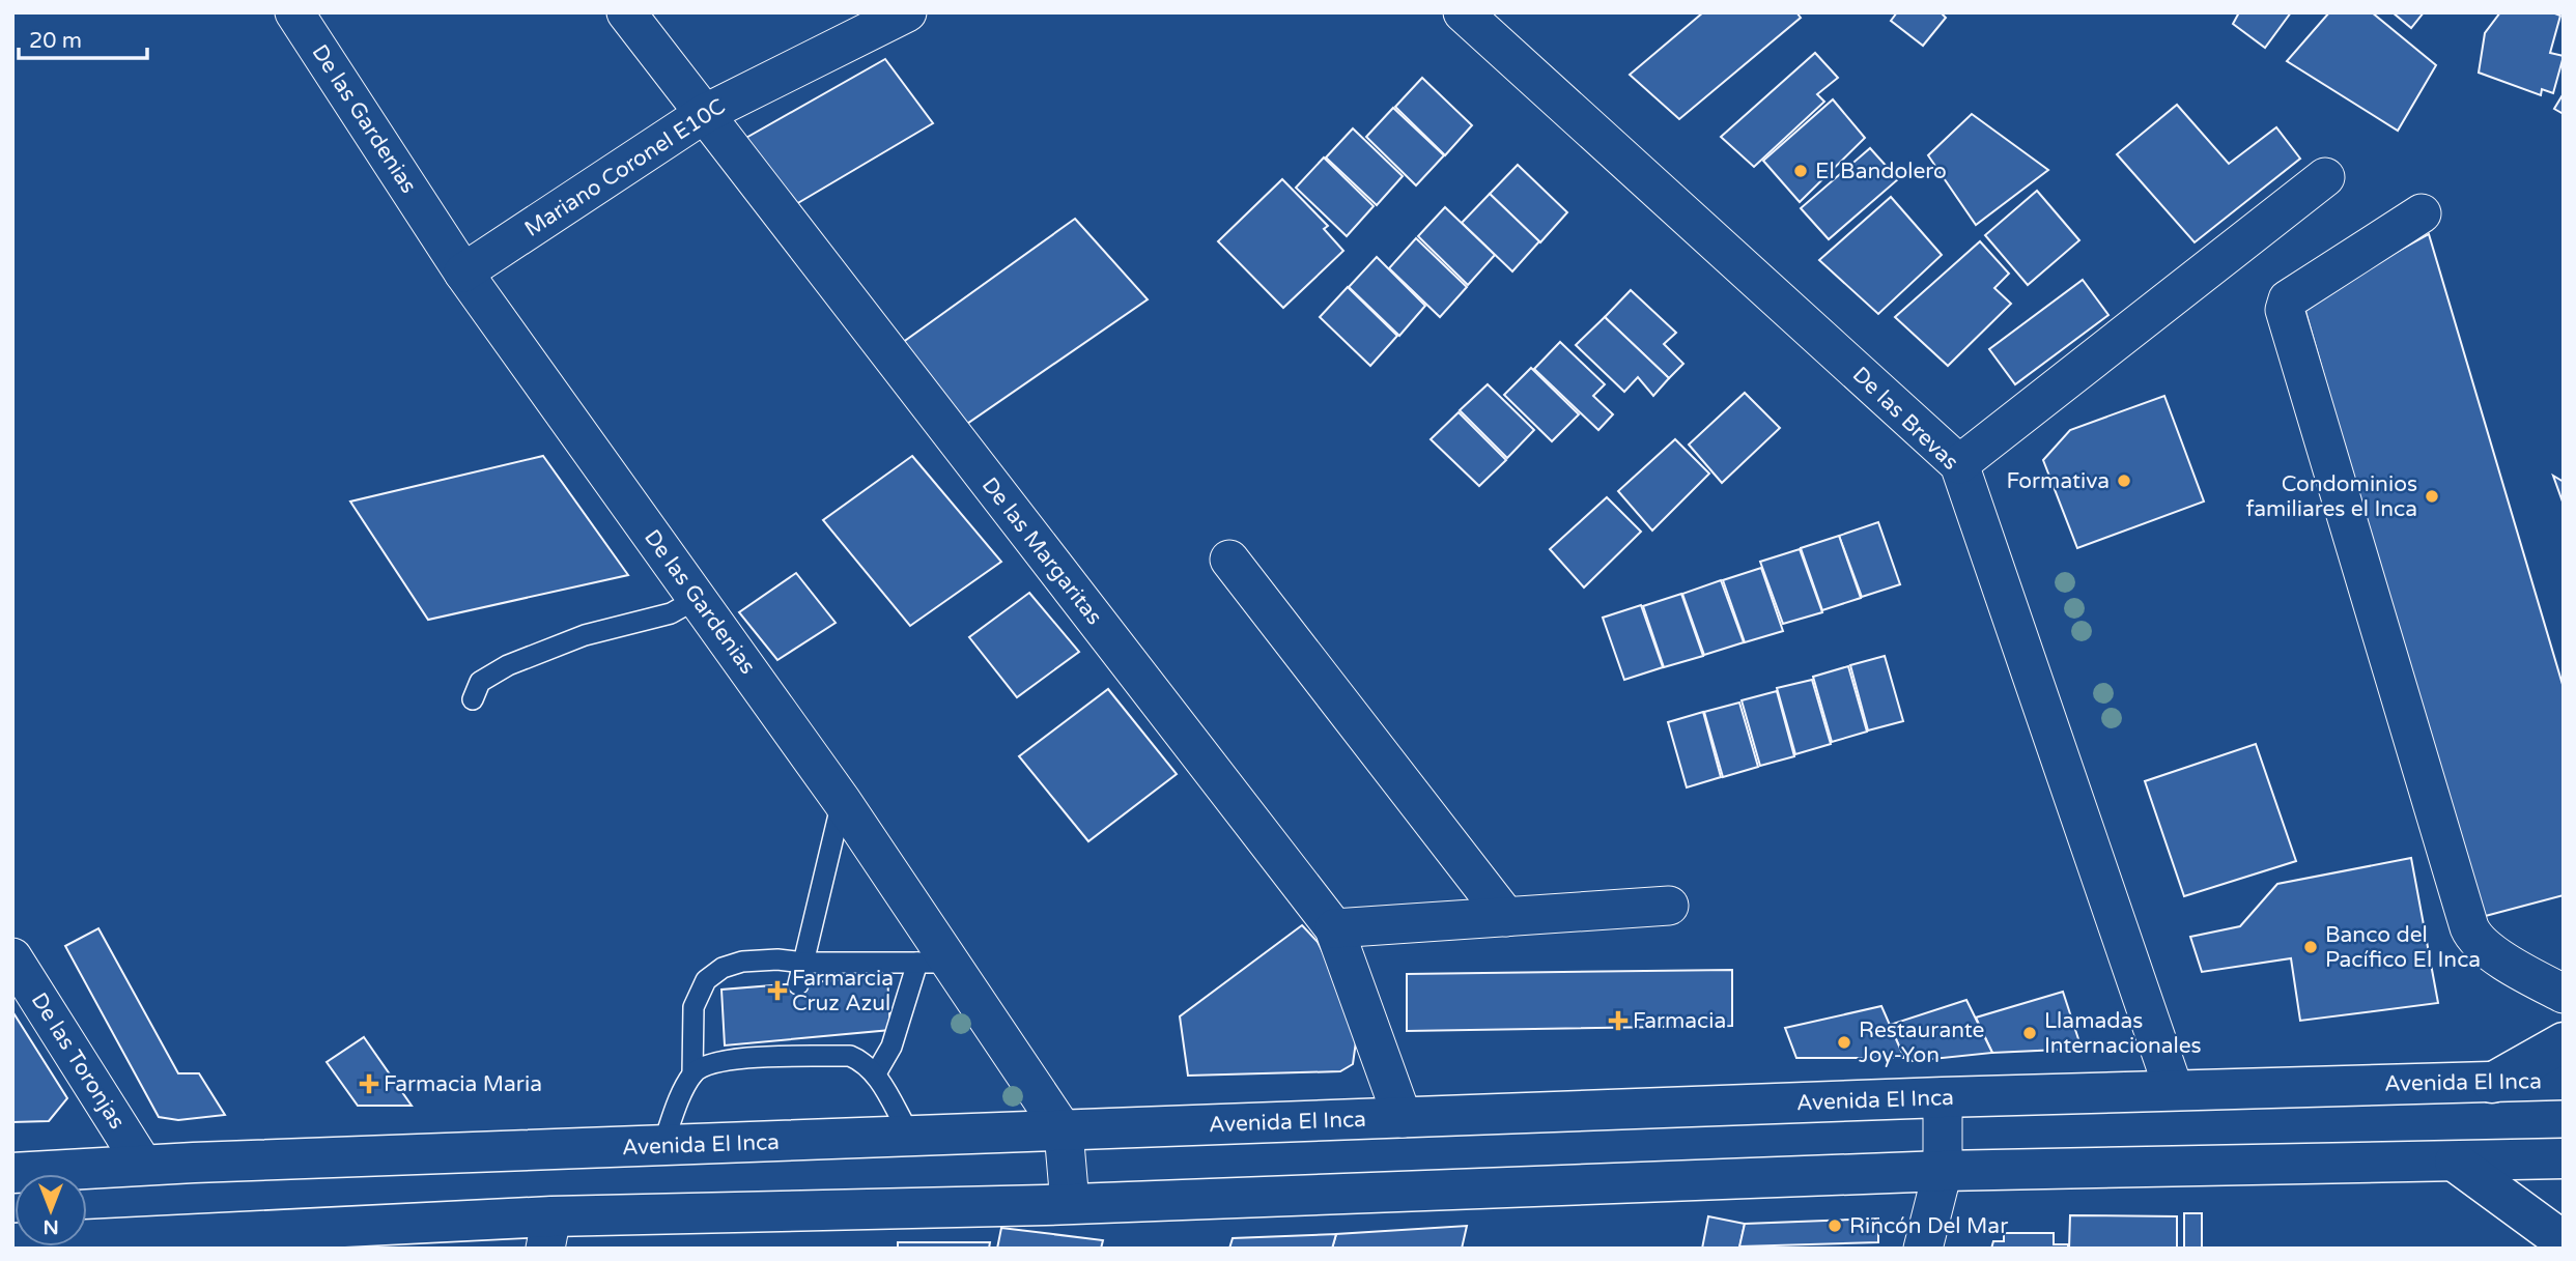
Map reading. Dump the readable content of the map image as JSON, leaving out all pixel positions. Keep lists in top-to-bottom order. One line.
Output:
{"streets":{"main road":["Avenida El Inca"],"street":["De las Gardenias","Mariano Coronel E10C","De las Brevas","De las Margaritas","De las Toronjas"]},"crossings":[["De las Gardenias","Mariano Coronel E10C"],["De las Gardenias","Avenida El Inca"],["Mariano Coronel E10C","De las Margaritas"],["De las Brevas","Avenida El Inca"],["De las Margaritas","Avenida El Inca"],["De las Toronjas","Avenida El Inca"]],"places":{"other":["El Bandolero","Formativa","Condominios familiares el Inca","Banco del Pacífico El Inca","Llamadas Internacionales","Restaurante Joy-Yon","Rincón Del Mar"],"health":["Farmarcia Cruz Azul","Farmacia","Farmacia Maria"]},"scale_bar":"20 m","north":"bottom"}
